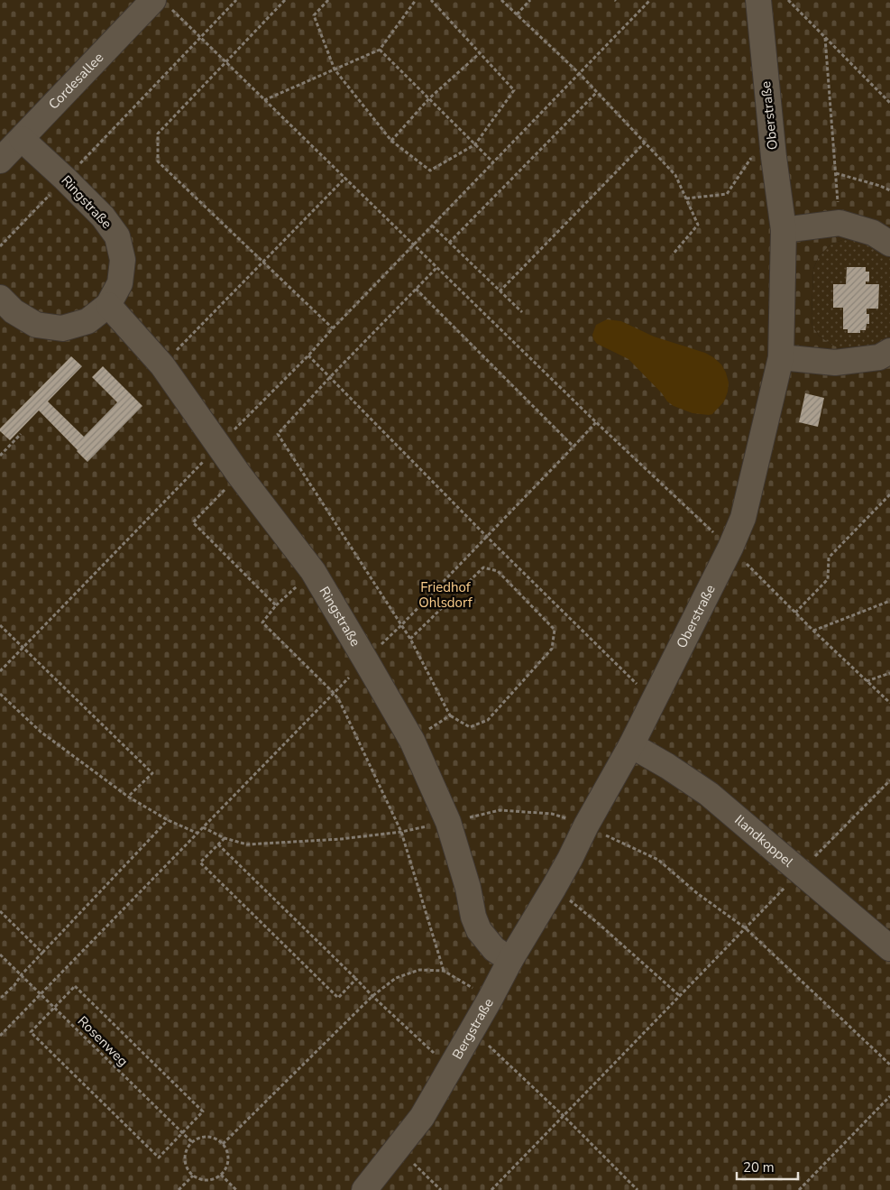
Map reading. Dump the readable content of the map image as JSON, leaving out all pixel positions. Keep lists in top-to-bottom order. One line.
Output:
{"streets":{"street":["Cordesallee","Oberstraße","Ringstraße","Ilandkoppel","Bergstraße"],"path":["Rosenweg"]},"crossings":[["Cordesallee","Ringstraße"],["Oberstraße","Ilandkoppel"],["Oberstraße","Bergstraße"],["Ringstraße","Bergstraße"]],"parks":["Friedhof Ohlsdorf"],"scale_bar":"20 m"}
